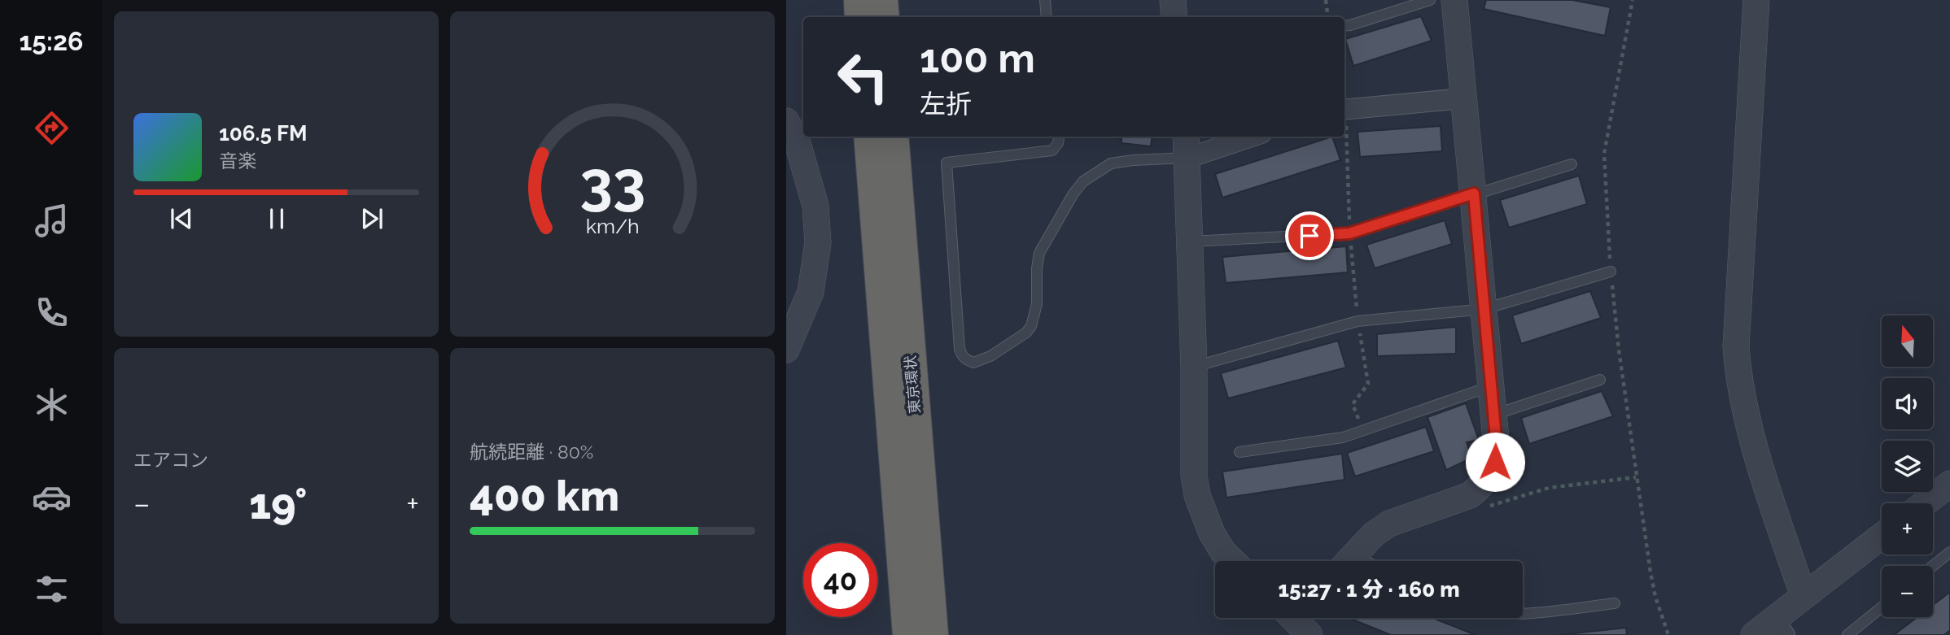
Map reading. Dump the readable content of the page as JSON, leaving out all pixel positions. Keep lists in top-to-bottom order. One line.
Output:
{"streets":{"highway":["東京環状"]},"north":"top","page":{"tabs":"15:26","turn":["100 m","左折"],"song":["106.5 FM","音楽"],"map_buttons":["+","−"],"tile":["エアコン",["航続距離 · 80%","400 km"]],"heat":["−","19°","+"],"limit":"40","trip":"15:27 · 1 分 · 160 m","gauge":["33","km/h"]}}
